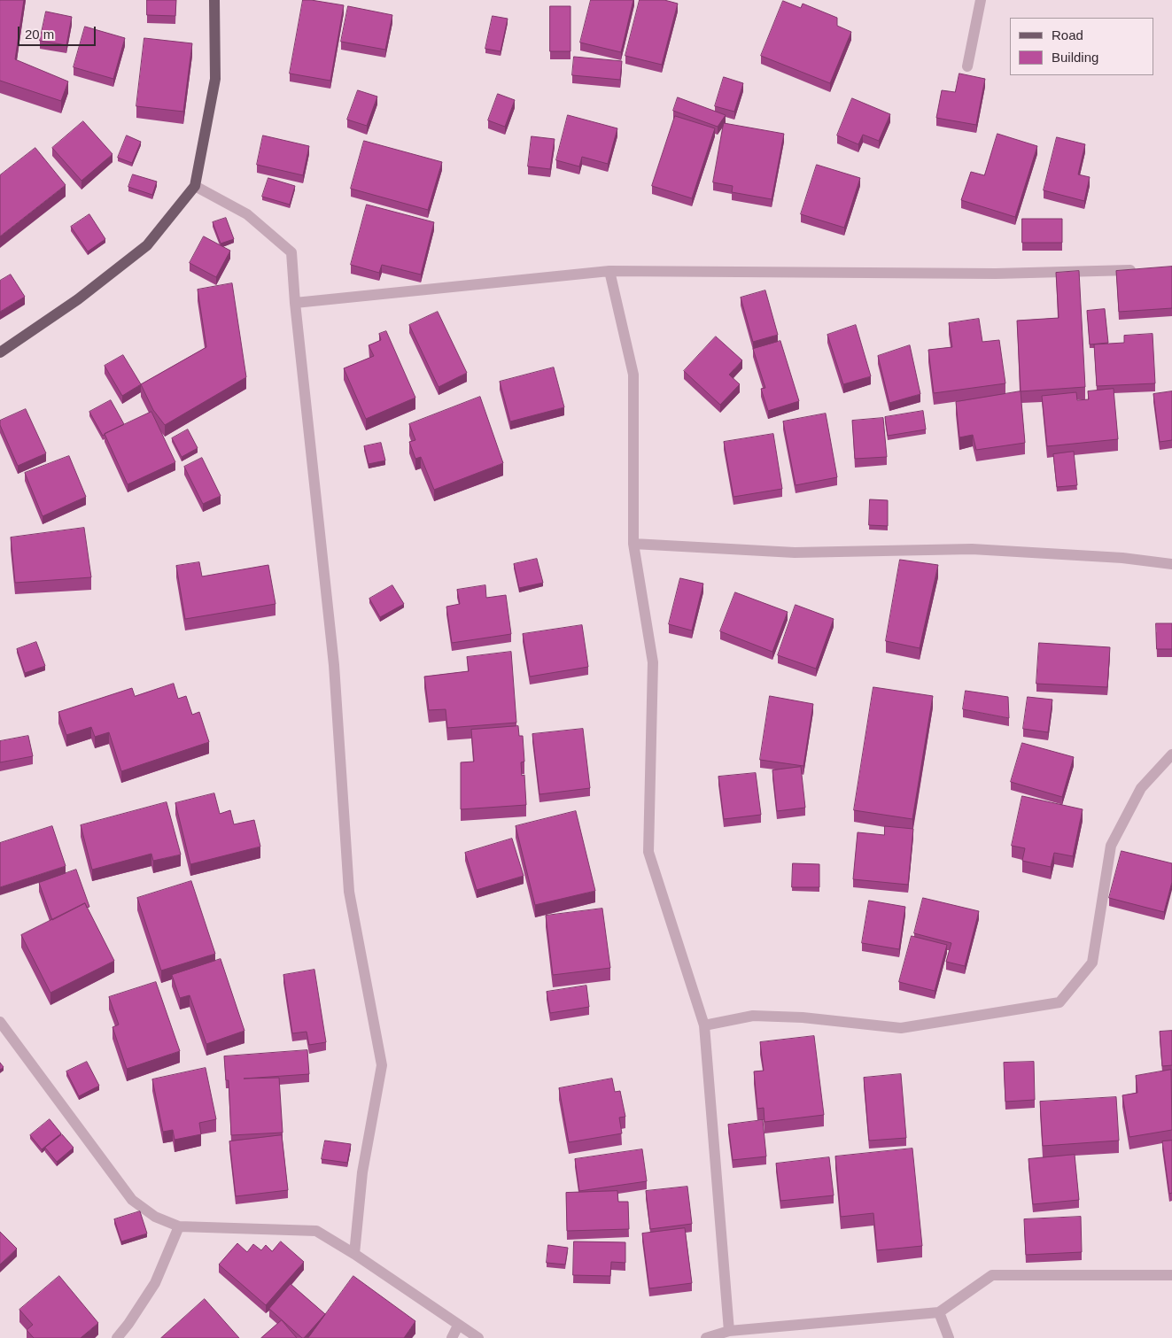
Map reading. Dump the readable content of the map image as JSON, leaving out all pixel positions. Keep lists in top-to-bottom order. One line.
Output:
{"legend":["Road","Building"],"scale_bar":"20 m"}
